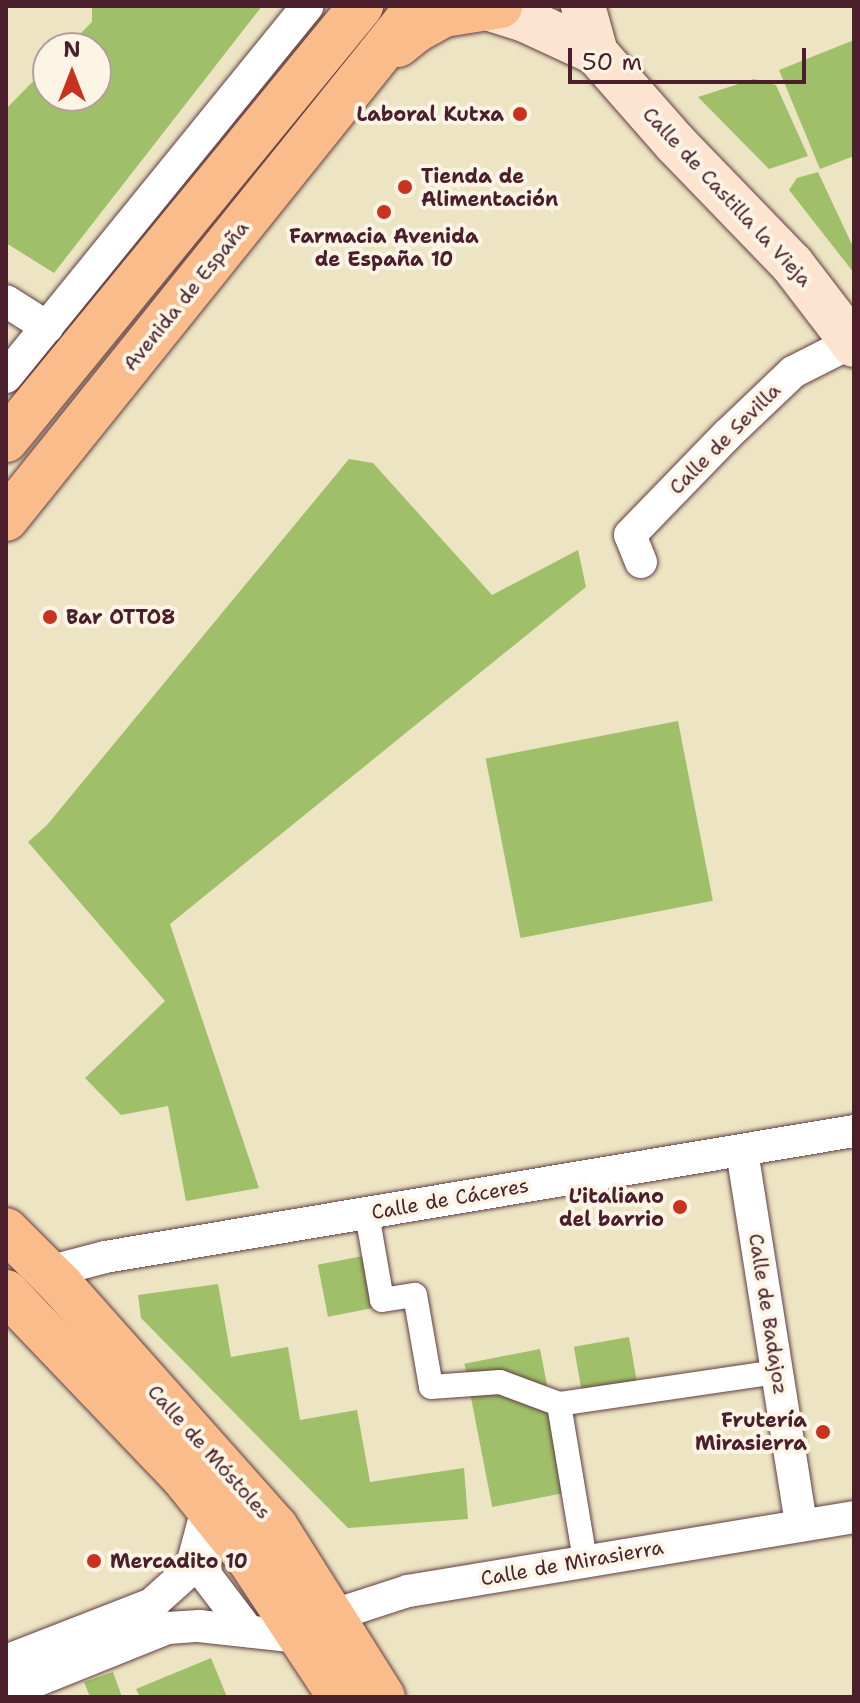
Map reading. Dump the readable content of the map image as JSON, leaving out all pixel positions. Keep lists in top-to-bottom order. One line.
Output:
{"streets":{"main road":["Calle de Castilla la Vieja","Avenida de España","Calle de Móstoles"],"street":["Calle de Sevilla","Calle de Cáceres","Calle de Badajoz","Calle de Mirasierra"]},"crossings":[["Calle de Castilla la Vieja","Avenida de España"],["Calle de Castilla la Vieja","Calle de Sevilla"],["Calle de Cáceres","Calle de Badajoz"],["Calle de Cáceres","Calle de Móstoles"],["Calle de Badajoz","Calle de Mirasierra"],["Calle de Móstoles","Calle de Mirasierra"]],"places":["Laboral Kutxa","Tienda de Alimentación","Farmacia Avenida de España 10","Bar OTTO8","L'italiano del barrio","Frutería Mirasierra","Mercadito 10"],"scale_bar":"50 m","north":"top"}
